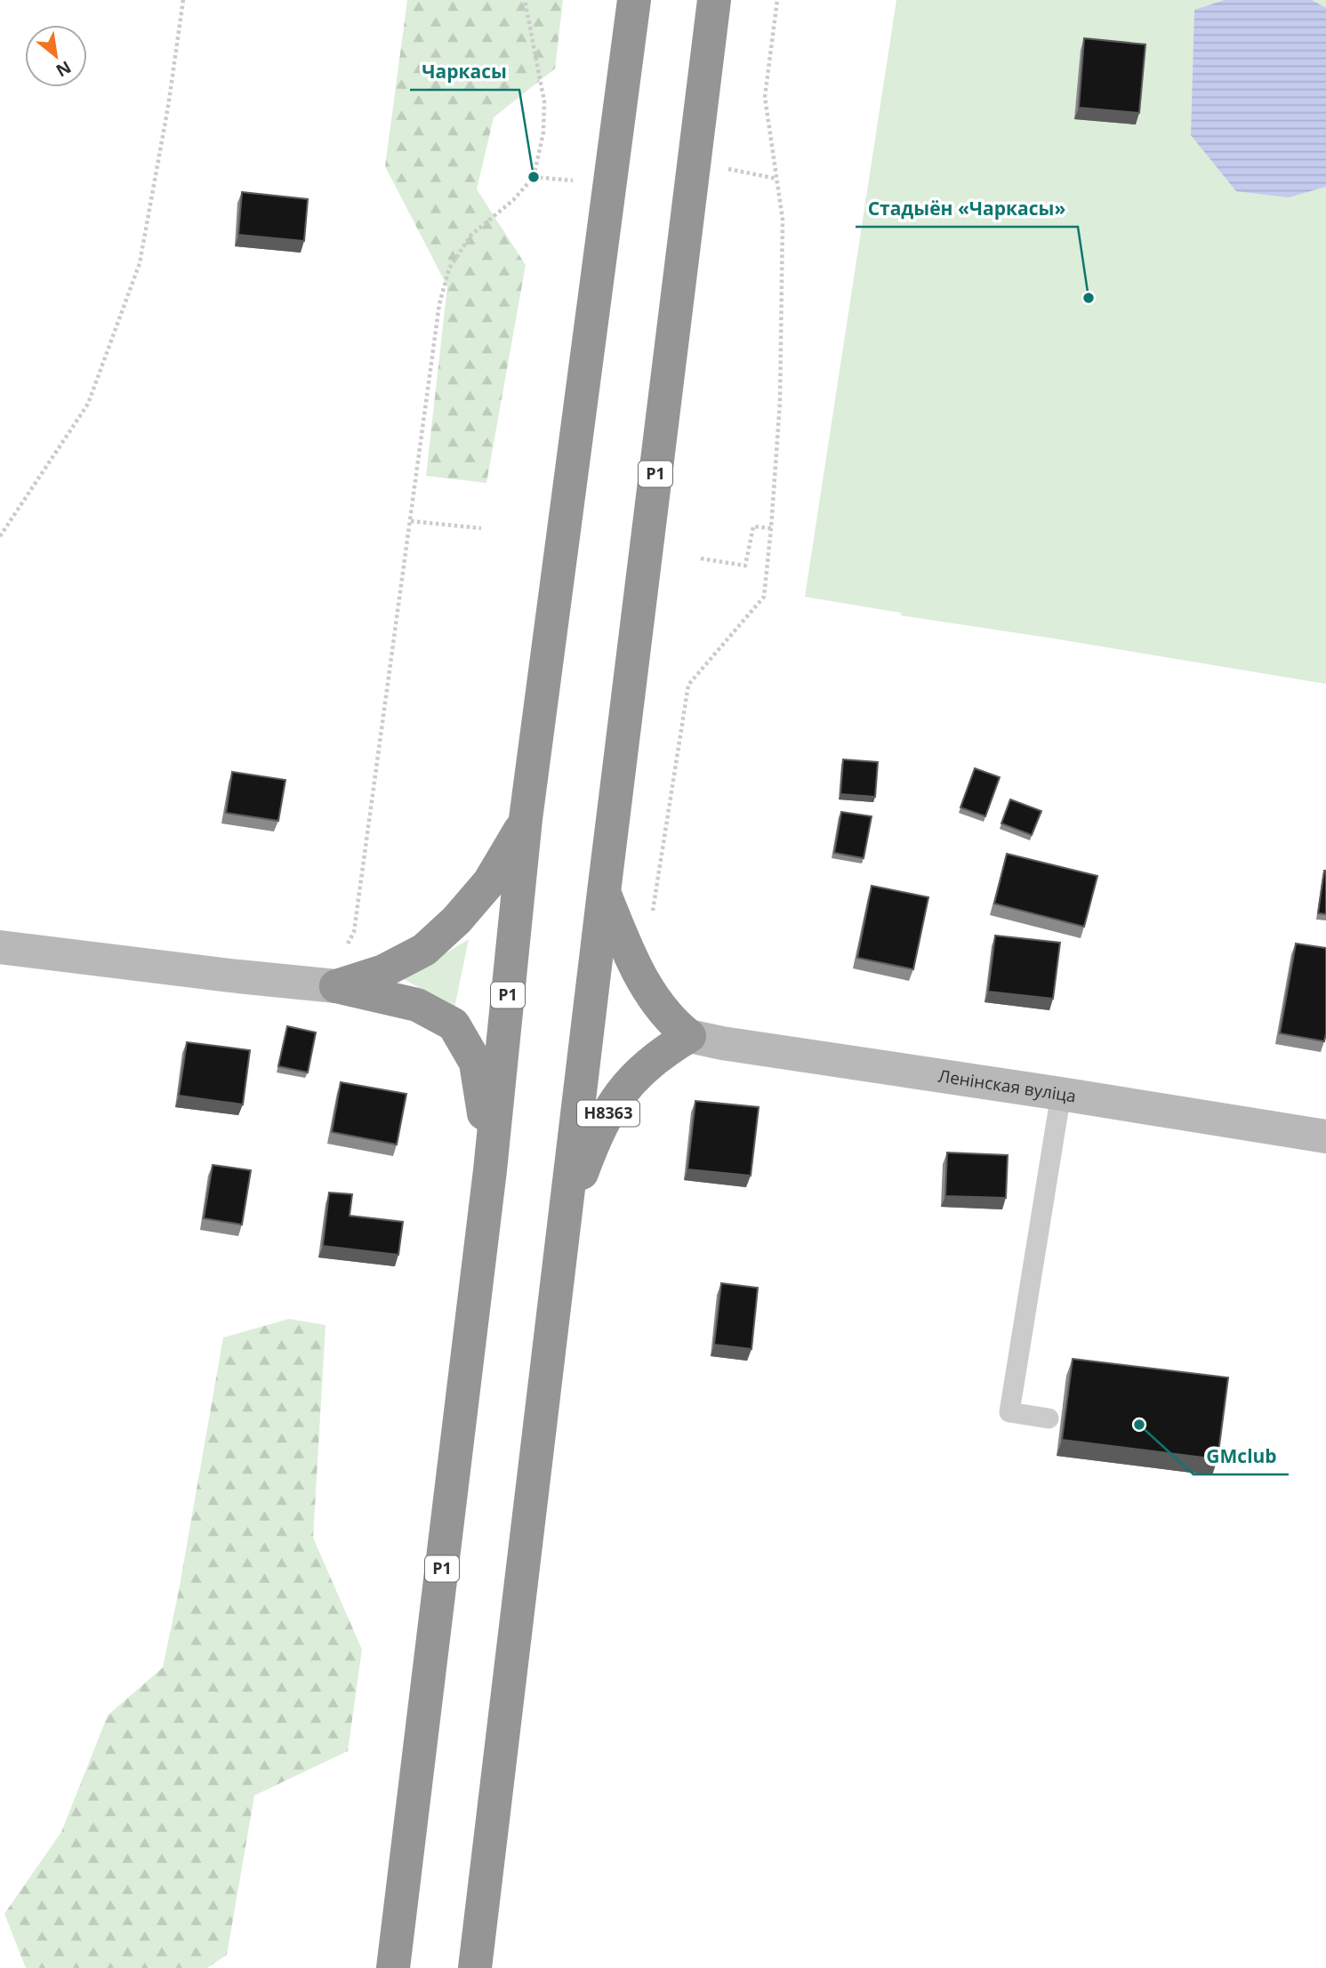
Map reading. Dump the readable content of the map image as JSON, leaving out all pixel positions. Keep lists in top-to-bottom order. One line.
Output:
{"streets":{"highway":["Р1","Н8363"],"street":["Ленінская вуліца"]},"crossings":[["Р1","Н8363"],["Ленінская вуліца","Н8363"]],"places":["Чаркасы","Стадыён «Чаркасы»","GMclub"],"north":"bottom right"}
